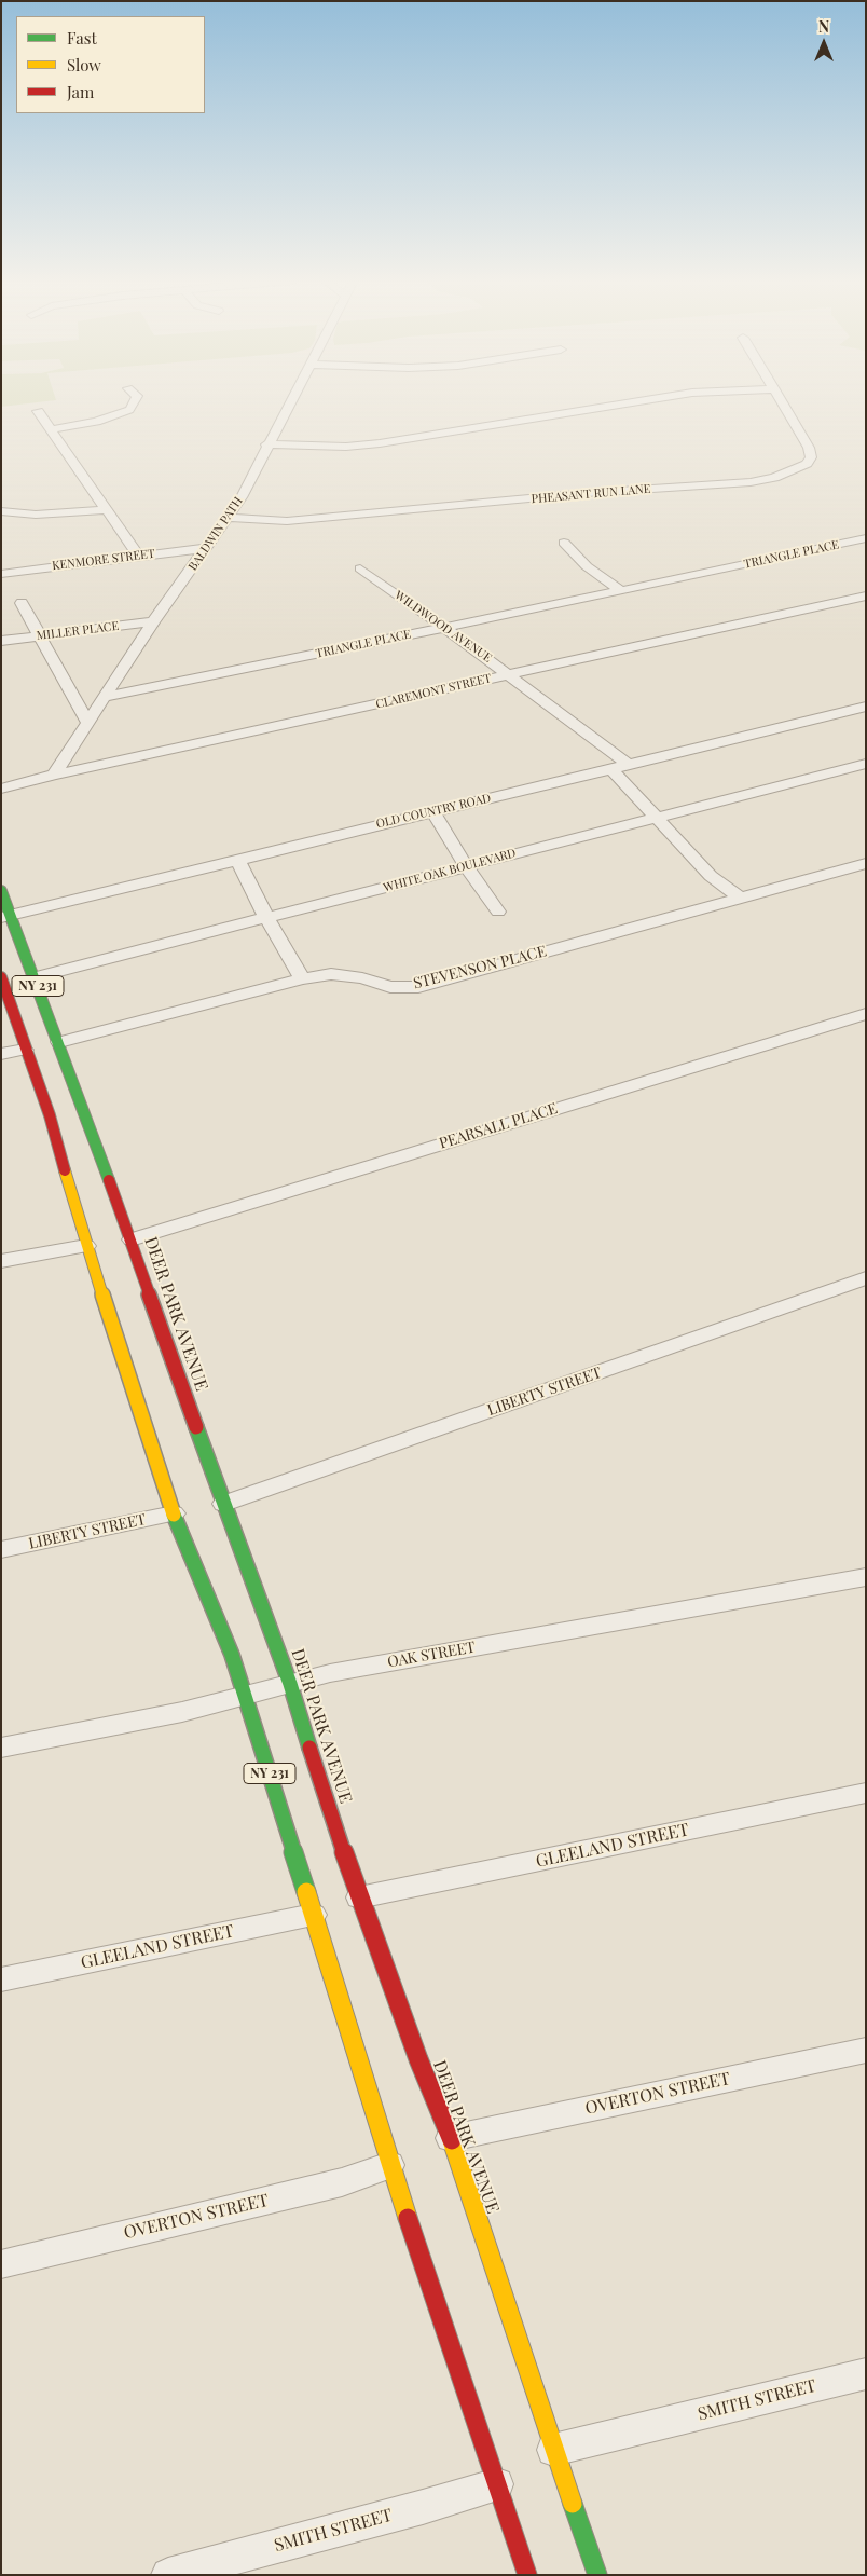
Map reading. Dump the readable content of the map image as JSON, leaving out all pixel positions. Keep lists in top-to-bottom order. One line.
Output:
{"streets":{"main road":["NY 231","DEER PARK AVENUE"],"street":["PHEASANT RUN LANE","BALDWIN PATH","TRIANGLE PLACE","KENMORE STREET","WILDWOOD AVENUE","MILLER PLACE","CLAREMONT STREET","OLD COUNTRY ROAD","WHITE OAK BOULEVARD","STEVENSON PLACE","PEARSALL PLACE","LIBERTY STREET","OAK STREET","GLEELAND STREET","OVERTON STREET","SMITH STREET"]},"crossings":[["PHEASANT RUN LANE","BALDWIN PATH"],["BALDWIN PATH","TRIANGLE PLACE"],["BALDWIN PATH","KENMORE STREET"],["BALDWIN PATH","MILLER PLACE"],["BALDWIN PATH","CLAREMONT STREET"],["TRIANGLE PLACE","WILDWOOD AVENUE"],["WILDWOOD AVENUE","CLAREMONT STREET"],["WILDWOOD AVENUE","OLD COUNTRY ROAD"],["OLD COUNTRY ROAD","DEER PARK AVENUE"],["WHITE OAK BOULEVARD","DEER PARK AVENUE"],["STEVENSON PLACE","DEER PARK AVENUE"],["NY 231","LIBERTY STREET"],["NY 231","OAK STREET"],["NY 231","GLEELAND STREET"],["NY 231","OVERTON STREET"],["NY 231","SMITH STREET"],["PEARSALL PLACE","DEER PARK AVENUE"],["DEER PARK AVENUE","LIBERTY STREET"],["DEER PARK AVENUE","OAK STREET"],["DEER PARK AVENUE","GLEELAND STREET"],["DEER PARK AVENUE","OVERTON STREET"],["DEER PARK AVENUE","SMITH STREET"]],"legend":["Fast","Slow","Jam"],"north":"top"}
